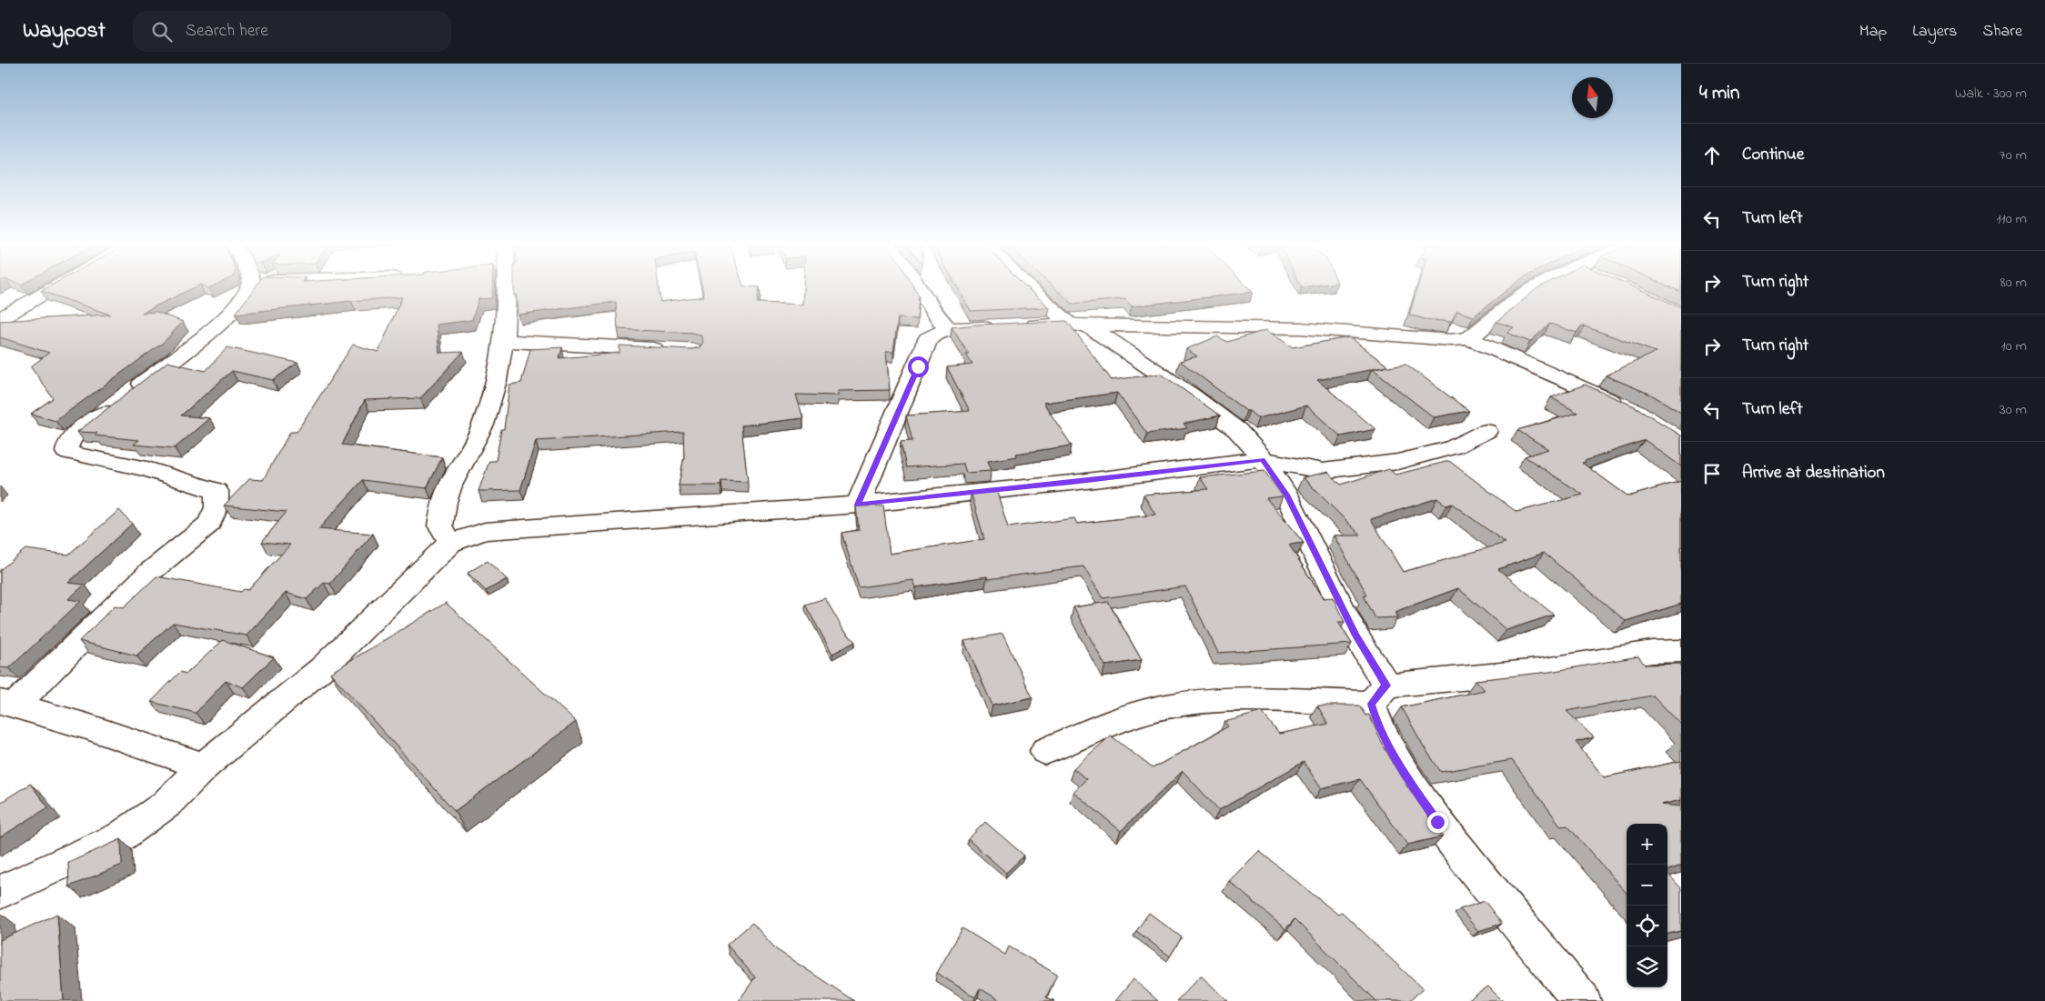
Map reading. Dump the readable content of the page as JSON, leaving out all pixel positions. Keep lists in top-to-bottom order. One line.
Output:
{"north":"top","page":{"header":"Waypost","search":"Search here","nav":["Map","Layers","Share"],"heading":["4 min","Walk · 300 m"],"list":[["Continue","70 m"],["Turn left","110 m"],["Turn right","80 m"],["Turn right","10 m"],["Turn left","30 m"],"Arrive at destination"],"map_buttons":["+","−"]}}
